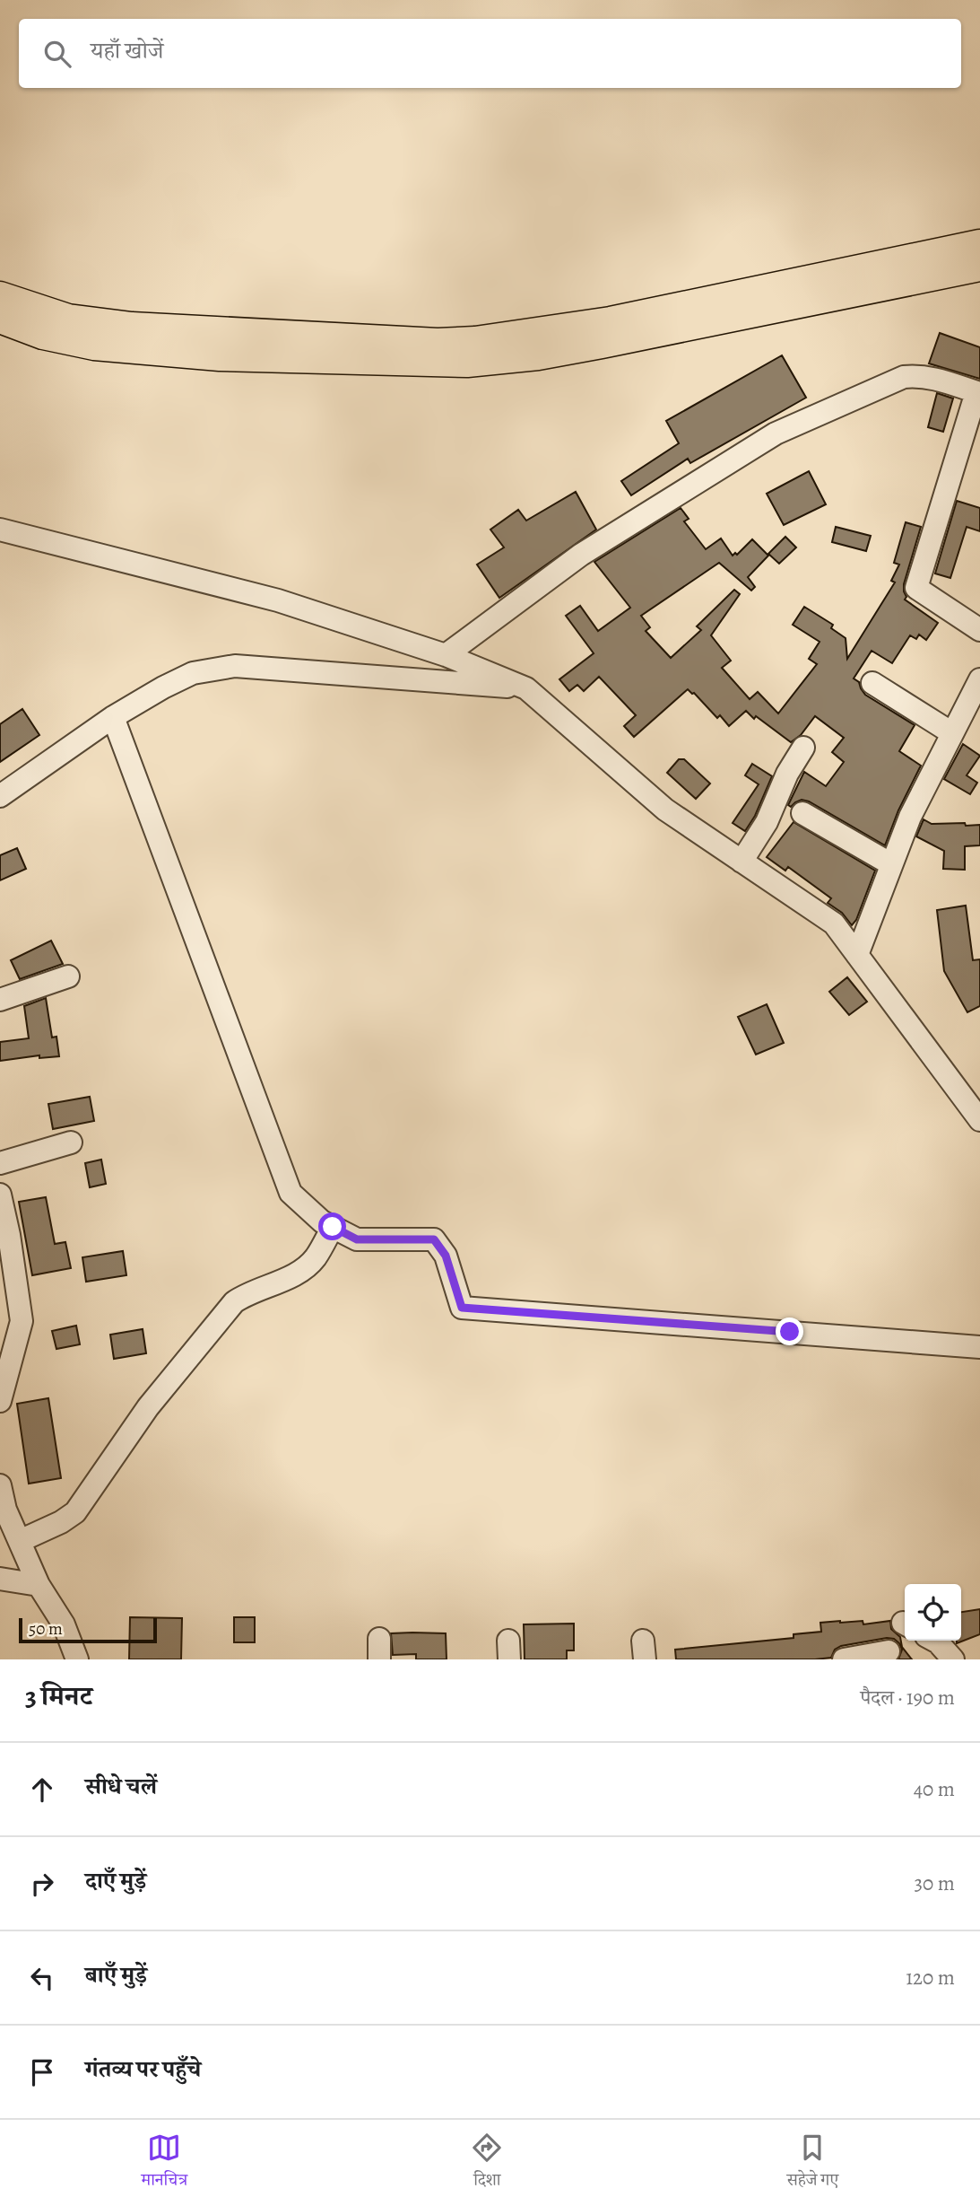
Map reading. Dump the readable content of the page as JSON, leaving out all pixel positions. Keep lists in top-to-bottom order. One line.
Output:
{"scale_bar":"50 m","page":{"search":"यहाँ खोजें","scale":"50 m","heading":["3 मिनट","पैदल · 190 m"],"list":[["सीधे चलें","40 m"],["दाएँ मुड़ें","30 m"],["बाएँ मुड़ें","120 m"],"गंतव्य पर पहुँचे"],"nav":["मानचित्र","दिशा","सहेजे गए"]}}
